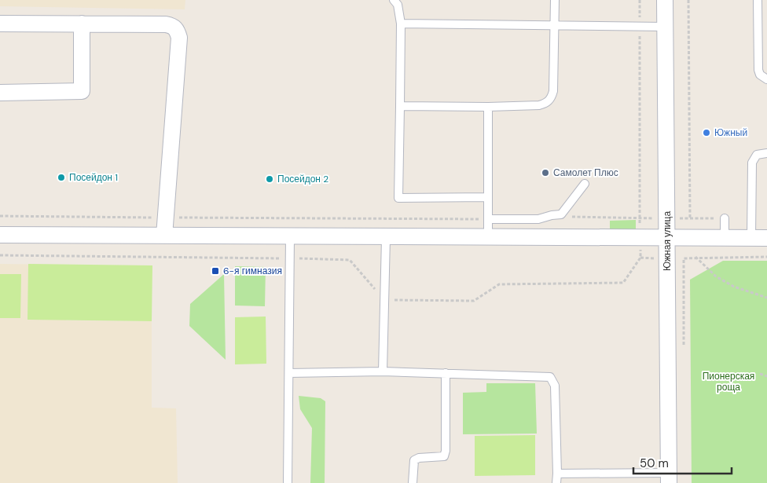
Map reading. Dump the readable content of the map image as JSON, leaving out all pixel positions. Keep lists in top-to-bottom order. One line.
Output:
{"streets":{"street":["Южная улица"]},"parks":["Пионерская роща"],"places":{"other":["Южный","Самолет Плюс","Посейдон 1","Посейдон 2"],"transit":["6-я гимназия"]},"scale_bar":"50 m"}
